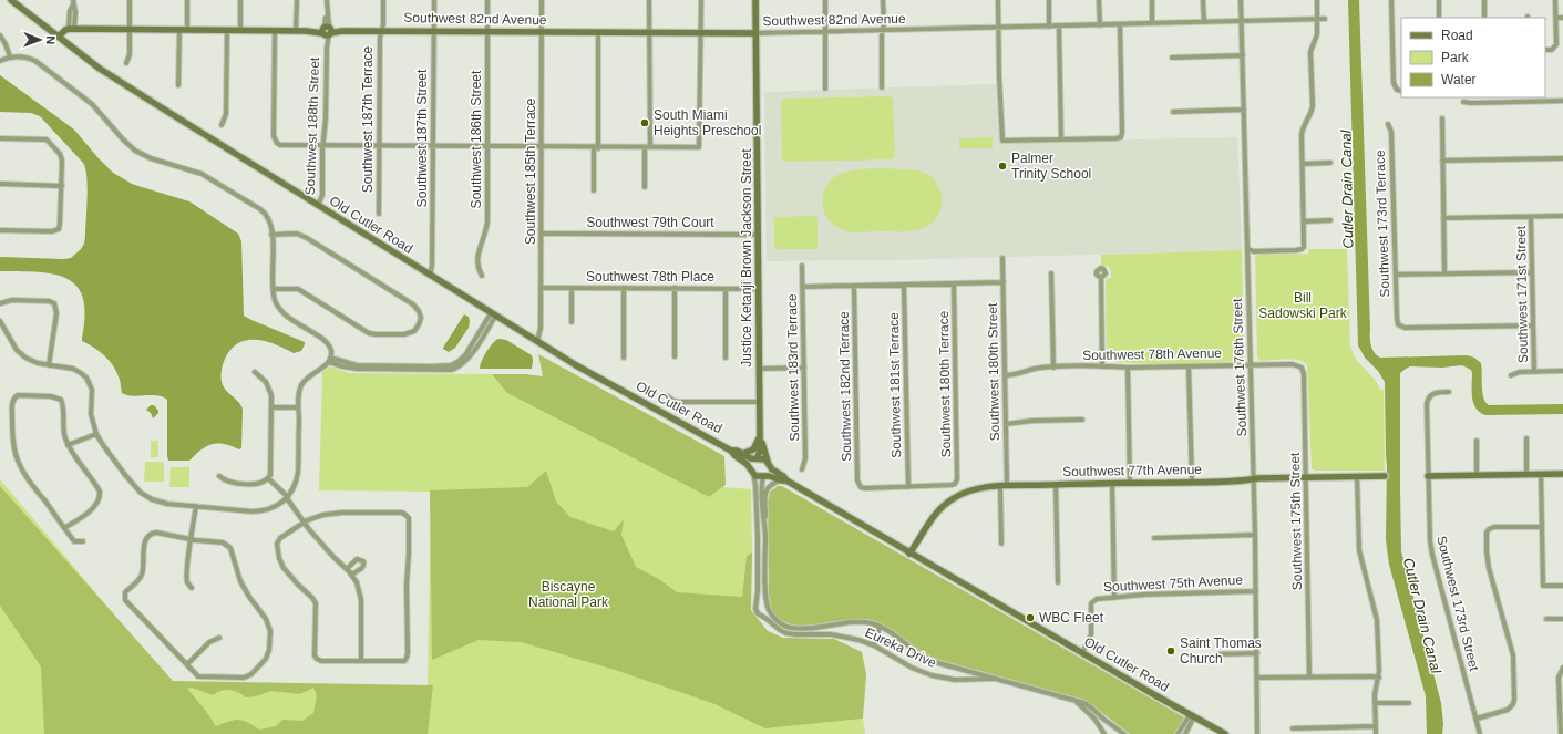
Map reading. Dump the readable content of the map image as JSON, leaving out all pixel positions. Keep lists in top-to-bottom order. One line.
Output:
{"streets":{"main road":["Southwest 82nd Avenue","Old Cutler Road","Justice Ketanji Brown Jackson Street","Southwest 77th Avenue"],"street":["Southwest 187th Terrace","Southwest 188th Street","Southwest 187th Street","Southwest 186th Street","Southwest 185th Terrace","Southwest 79th Court","Southwest 173rd Terrace","Southwest 78th Place","Southwest 171st Street","Southwest 78th Avenue","Southwest 183rd Terrace","Southwest 176th Street","Southwest 180th Street","Southwest 180th Terrace","Southwest 181st Terrace","Southwest 182nd Terrace","Southwest 175th Street","Southwest 75th Avenue","Southwest 173rd Street","Eureka Drive"]},"crossings":[["Southwest 82nd Avenue","Southwest 187th Terrace"],["Southwest 82nd Avenue","Southwest 188th Street"],["Southwest 82nd Avenue","Southwest 187th Street"],["Southwest 82nd Avenue","Southwest 186th Street"],["Southwest 82nd Avenue","Southwest 185th Terrace"],["Southwest 82nd Avenue","Justice Ketanji Brown Jackson Street"],["Southwest 82nd Avenue","Southwest 176th Street"],["Southwest 188th Street","Old Cutler Road"],["Southwest 187th Street","Old Cutler Road"],["Southwest 185th Terrace","Southwest 79th Court"],["Southwest 185th Terrace","Old Cutler Road"],["Southwest 185th Terrace","Southwest 78th Place"],["Southwest 79th Court","Justice Ketanji Brown Jackson Street"],["Southwest 173rd Terrace","Southwest 171st Street"],["Old Cutler Road","Justice Ketanji Brown Jackson Street"],["Old Cutler Road","Southwest 77th Avenue"],["Old Cutler Road","Southwest 75th Avenue"],["Justice Ketanji Brown Jackson Street","Southwest 78th Place"],["Southwest 78th Avenue","Southwest 176th Street"],["Southwest 78th Avenue","Southwest 180th Street"],["Southwest 78th Avenue","Southwest 175th Street"],["Southwest 176th Street","Southwest 77th Avenue"],["Southwest 176th Street","Southwest 75th Avenue"],["Southwest 180th Street","Southwest 77th Avenue"],["Southwest 180th Terrace","Southwest 181st Terrace"],["Southwest 180th Terrace","Southwest 182nd Terrace"],["Southwest 181st Terrace","Southwest 182nd Terrace"],["Southwest 77th Avenue","Southwest 175th Street"]],"water":["Cutler Drain Canal"],"parks":["Bill Sadowski Park","Biscayne National Park"],"places":["South Miami Heights Preschool","Palmer Trinity School","WBC Fleet","Saint Thomas Church"],"legend":["Road","Park","Water"],"north":"right"}
